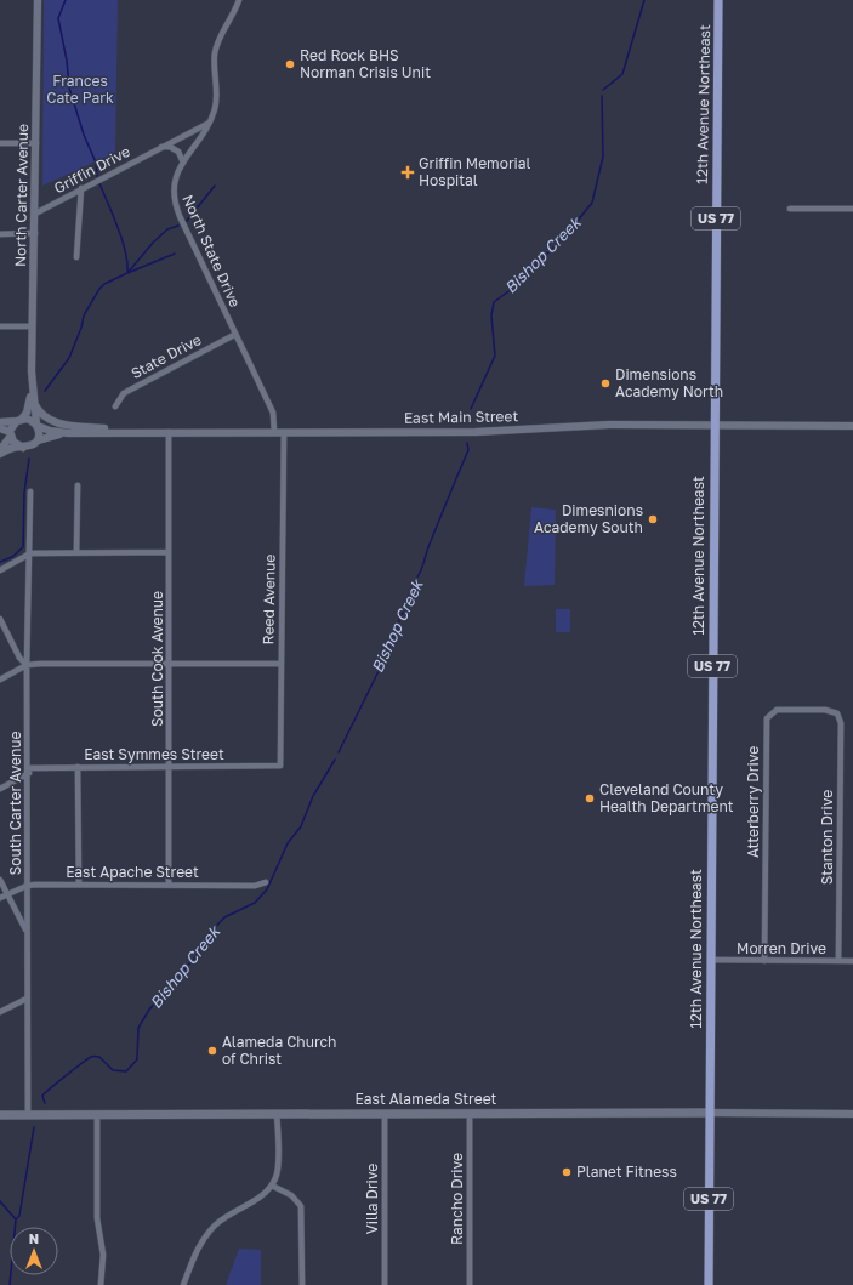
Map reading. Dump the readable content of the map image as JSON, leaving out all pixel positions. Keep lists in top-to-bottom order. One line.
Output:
{"streets":{"main road":["12th Avenue Northeast","US 77","East Alameda Street"],"street":["Griffin Drive","North Carter Avenue","North State Drive","State Drive","East Main Street","Reed Avenue","South Cook Avenue","East Symmes Street","Atterberry Drive","South Carter Avenue","Stanton Drive","East Apache Street","Morren Drive","Villa Drive","Rancho Drive"]},"crossings":[["12th Avenue Northeast","US 77"],["12th Avenue Northeast","East Main Street"],["12th Avenue Northeast","Morren Drive"],["12th Avenue Northeast","East Alameda Street"],["Griffin Drive","North Carter Avenue"],["Griffin Drive","North State Drive"],["North Carter Avenue","East Main Street"],["US 77","East Alameda Street"],["North State Drive","State Drive"],["North State Drive","East Main Street"],["East Main Street","Reed Avenue"],["East Main Street","South Cook Avenue"],["Reed Avenue","East Symmes Street"],["South Cook Avenue","East Symmes Street"],["South Cook Avenue","East Apache Street"],["East Symmes Street","South Carter Avenue"],["Atterberry Drive","Stanton Drive"],["Atterberry Drive","Morren Drive"],["South Carter Avenue","East Apache Street"],["South Carter Avenue","East Alameda Street"],["Stanton Drive","Morren Drive"],["East Alameda Street","Villa Drive"],["East Alameda Street","Rancho Drive"]],"water":["Bishop Creek"],"parks":["Frances Cate Park"],"places":{"other":["Red Rock BHS Norman Crisis Unit","Dimensions Academy North","Dimesnions Academy South","Cleveland County Health Department","Alameda Church of Christ","Planet Fitness"],"health":["Griffin Memorial Hospital"]},"north":"top"}
